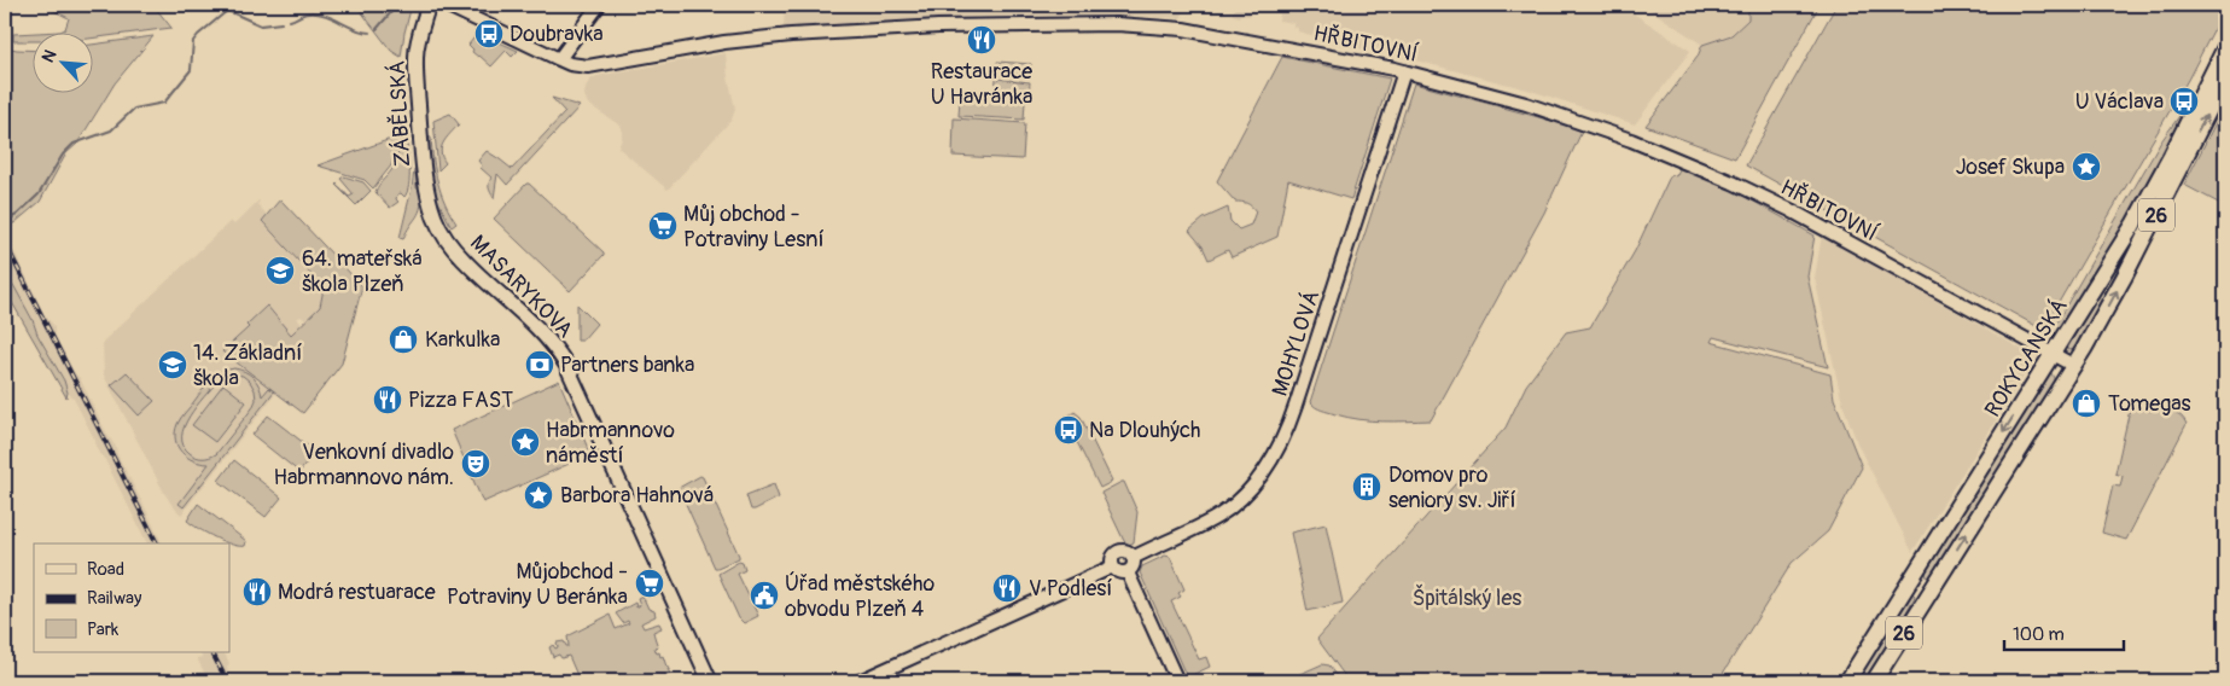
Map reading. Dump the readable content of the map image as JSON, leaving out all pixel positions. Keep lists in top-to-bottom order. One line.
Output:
{"streets":{"main road":["ZÁBĚLSKÁ","26","MASARYKOVA","ROKYCANSKÁ"],"street":["HŘBITOVNÍ","MOHYLOVÁ"]},"crossings":[["HŘBITOVNÍ","MOHYLOVÁ"],["HŘBITOVNÍ","ROKYCANSKÁ"],["ZÁBĚLSKÁ","MASARYKOVA"]],"parks":["Špitálský les"],"places":{"bus stop":["Doubravka","U Václava","Na Dlouhých"],"restaurant":["Restaurace U Havránka","Pizza FAST","V Podlesí","Modrá restuarace"],"place":["Josef Skupa","Habrmannovo náměstí","Barbora Hahnová"],"supermarket":["Můj obchod - Potraviny Lesní","Můjobchod - Potraviny U Beránka"],"school or university":["64. mateřská škola Plzeň","14. Základní škola"],"shop":["Karkulka","Tomegas"],"bank":["Partners banka"],"theatre":["Venkovní divadlo Habrmannovo nám."],"building":["Domov pro seniory sv. Jiří"],"public building":["Úřad městského obvodu Plzeň 4"]},"legend":["Road","Railway","Park"],"scale_bar":"100 m","north":"top left"}
